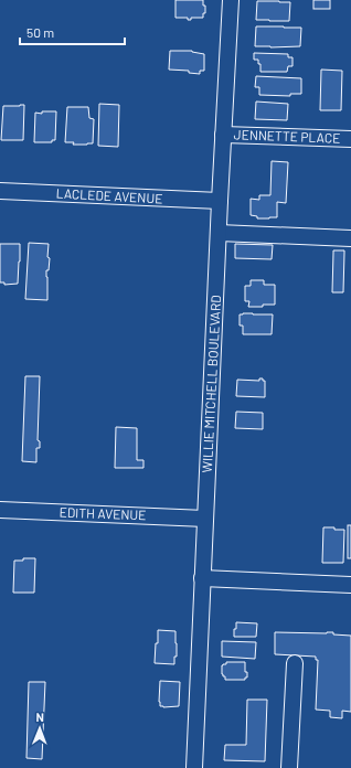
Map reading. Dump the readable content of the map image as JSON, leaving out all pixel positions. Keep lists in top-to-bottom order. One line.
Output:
{"streets":{"street":["JENNETTE PLACE","LACLEDE AVENUE","WILLIE MITCHELL BOULEVARD","EDITH AVENUE"]},"crossings":[["JENNETTE PLACE","WILLIE MITCHELL BOULEVARD"],["LACLEDE AVENUE","WILLIE MITCHELL BOULEVARD"],["WILLIE MITCHELL BOULEVARD","EDITH AVENUE"]],"scale_bar":"50 m","north":"top"}
